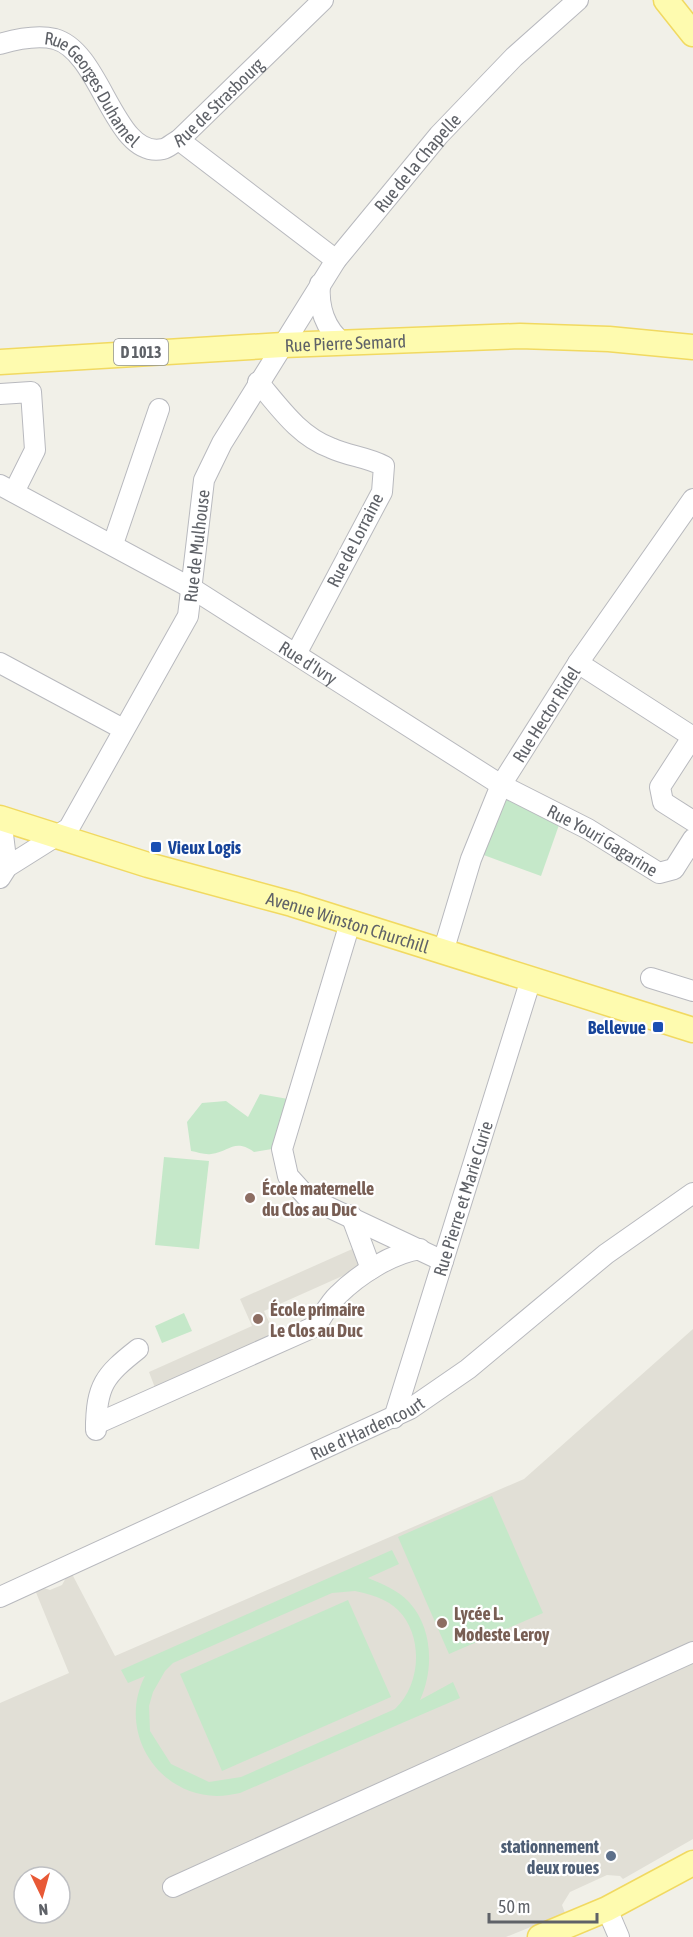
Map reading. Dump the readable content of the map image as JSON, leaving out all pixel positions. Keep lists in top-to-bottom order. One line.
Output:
{"streets":{"main road":["Rue Pierre Semard","D 1013","Avenue Winston Churchill"],"street":["Rue Georges Duhamel","Rue de Strasbourg","Rue de la Chapelle","Rue de Lorraine","Rue de Mulhouse","Rue d'Ivry","Rue Hector Ridel","Rue Youri Gagarine","Rue Pierre et Marie Curie","Rue d'Hardencourt"]},"crossings":[["Rue Georges Duhamel","Rue de Strasbourg"],["Rue de Strasbourg","Rue de la Chapelle"],["Rue de la Chapelle","Rue Pierre Semard"],["Rue de la Chapelle","Rue de Mulhouse"],["Rue Pierre Semard","Rue de Mulhouse"],["Rue de Lorraine","Rue de Mulhouse"],["Rue de Lorraine","Rue d'Ivry"],["Rue de Mulhouse","Rue d'Ivry"],["Rue de Mulhouse","Avenue Winston Churchill"],["Rue d'Ivry","Rue Hector Ridel"],["Rue d'Ivry","Rue Youri Gagarine"],["Rue Hector Ridel","Rue Youri Gagarine"],["Rue Hector Ridel","Avenue Winston Churchill"],["Avenue Winston Churchill","Rue Pierre et Marie Curie"],["Rue Pierre et Marie Curie","Rue d'Hardencourt"]],"places":{"transit":["Vieux Logis","Bellevue"],"other":["École maternelle du Clos au Duc","École primaire Le Clos au Duc","Lycée L. Modeste Leroy","stationnement deux roues"]},"scale_bar":"50 m","north":"bottom"}
